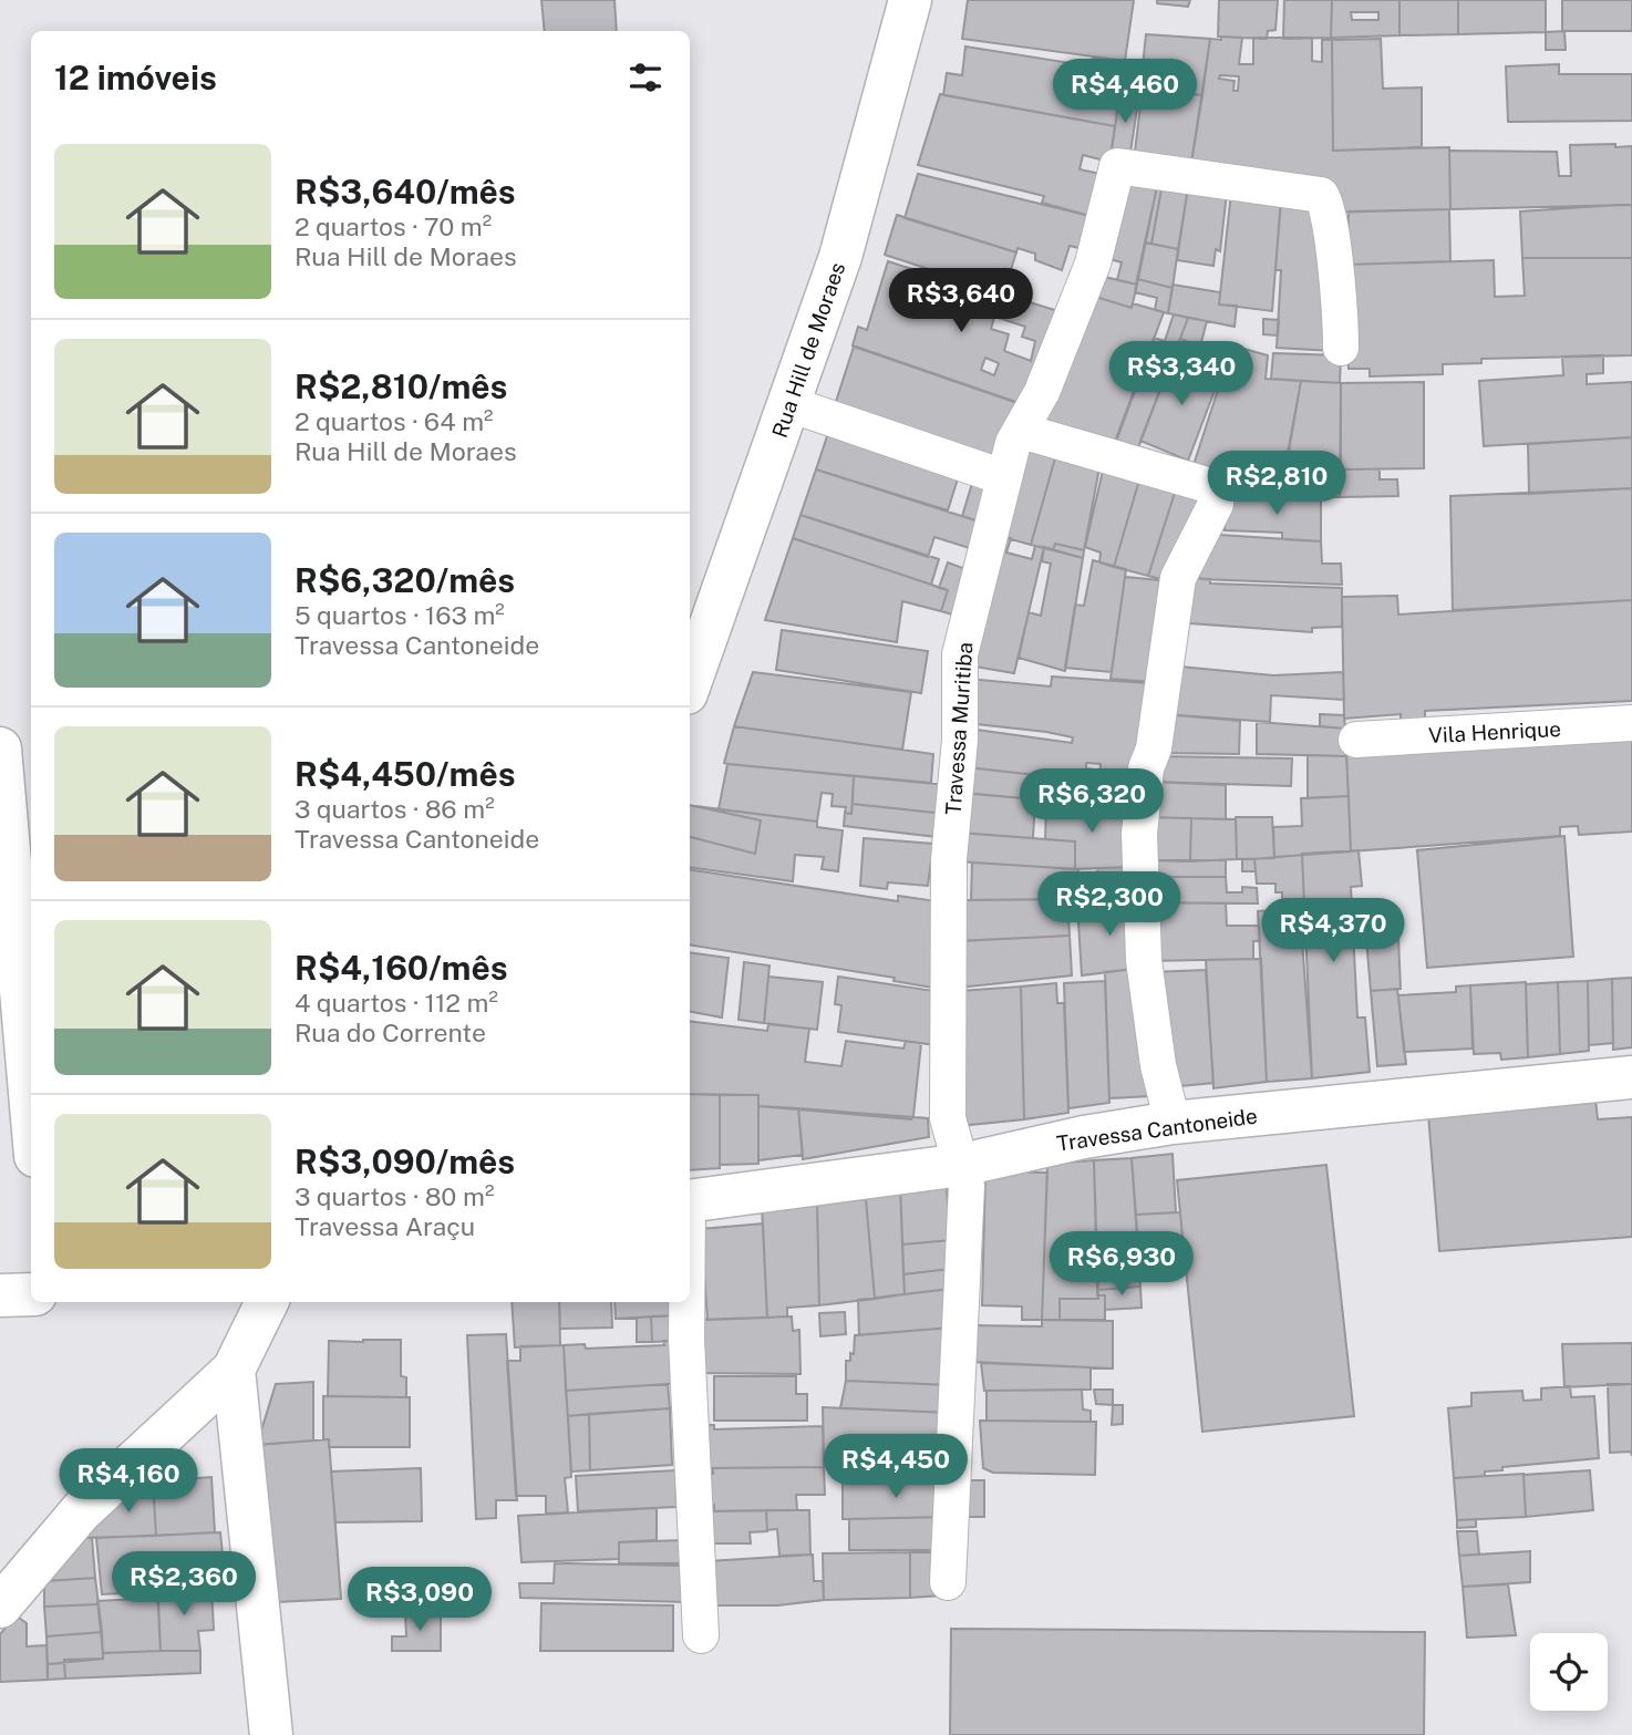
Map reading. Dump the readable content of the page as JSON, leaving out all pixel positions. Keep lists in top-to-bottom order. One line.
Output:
{"streets":{"street":["Rua Hill de Moraes","Travessa Cantoneide"],"lane":["Travessa Muritiba","Vila Henrique"]},"crossings":[["Travessa Muritiba","Travessa Cantoneide"]],"page":{"heading":"12 imóveis","price":["R$4,460","R$3,640","R$3,340","R$2,810","R$6,320","R$2,300","R$4,370","R$6,930","R$4,450","R$4,160","R$2,360","R$3,090"],"list":[{"name":"R$3,640/mês","note":"2 quartos · 70 m² · Rua Hill de Moraes"},{"name":"R$2,810/mês","note":"2 quartos · 64 m² · Rua Hill de Moraes"},{"name":"R$6,320/mês","note":"5 quartos · 163 m² · Travessa Cantoneide"},{"name":"R$4,450/mês","note":"3 quartos · 86 m² · Travessa Cantoneide"},{"name":"R$4,160/mês","note":"4 quartos · 112 m² · Rua do Corrente"},{"name":"R$3,090/mês","note":"3 quartos · 80 m² · Travessa Araçu"}]}}
